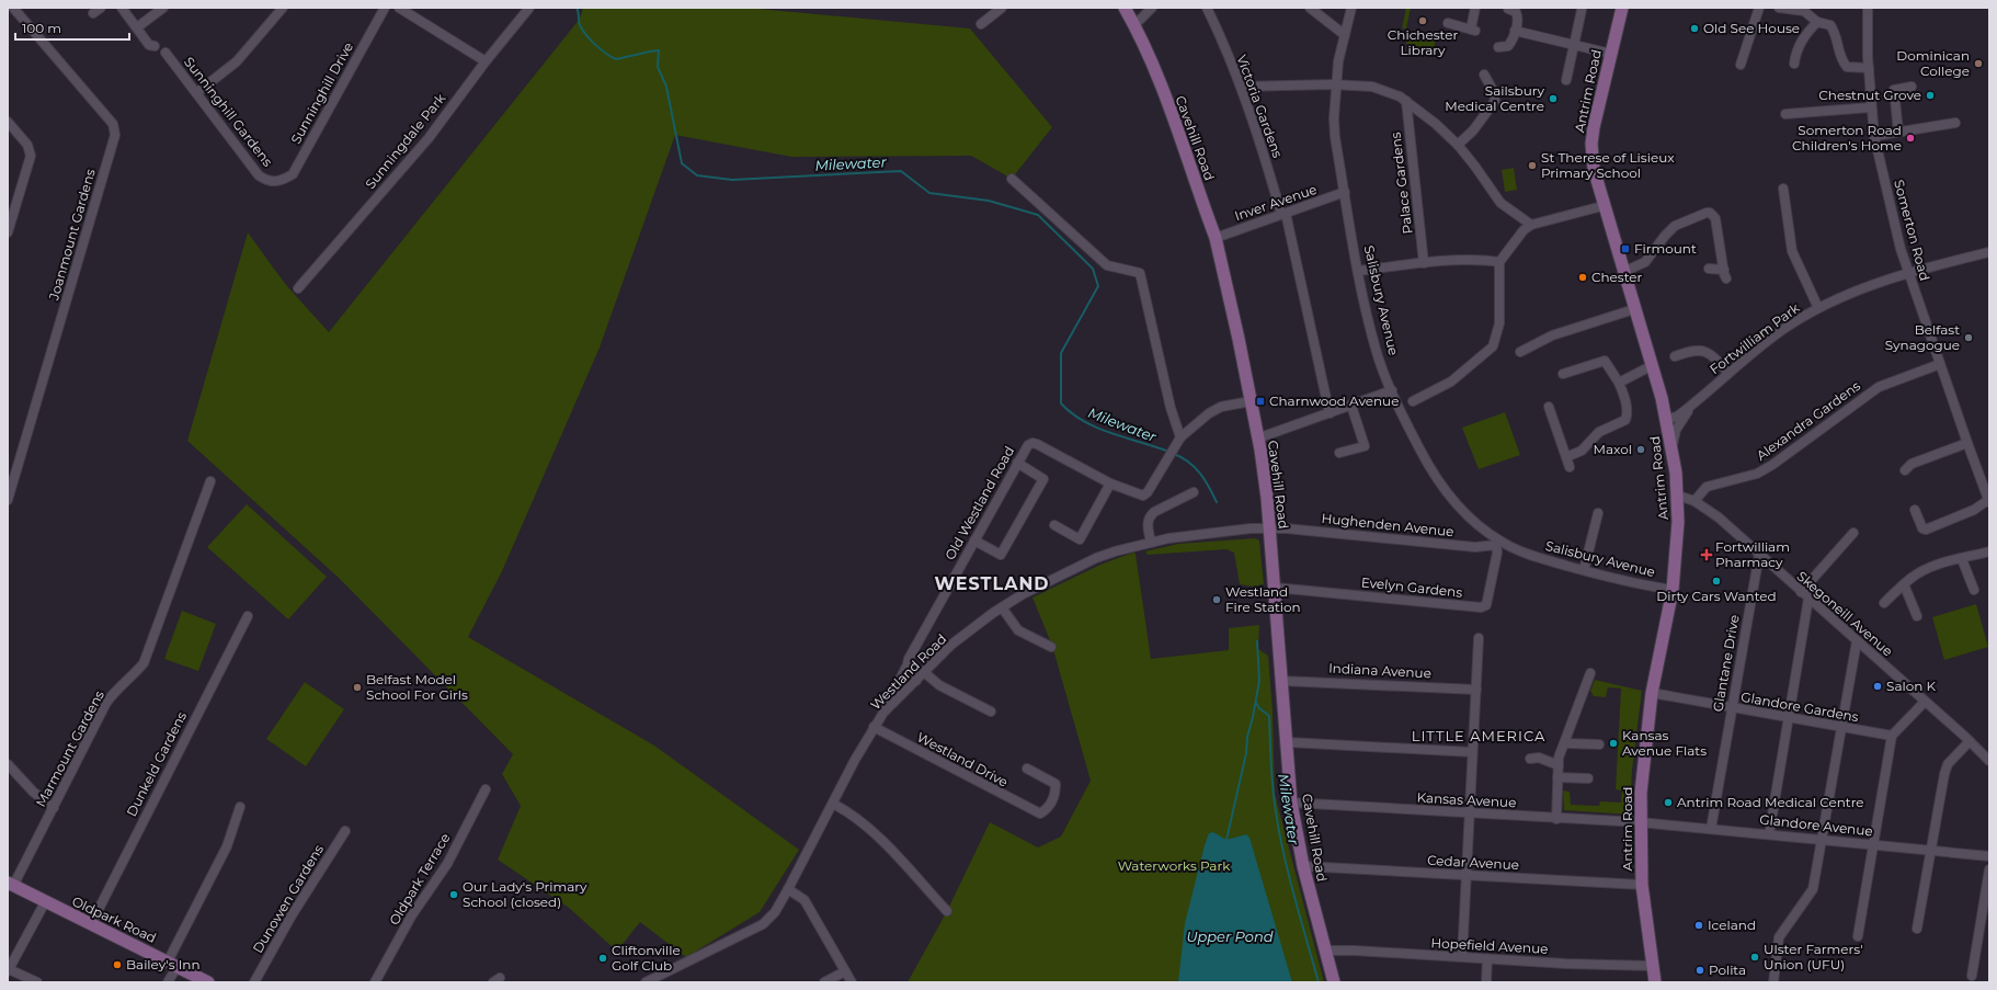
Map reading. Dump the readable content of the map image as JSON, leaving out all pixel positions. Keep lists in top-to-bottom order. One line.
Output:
{"streets":{"main road":["Antrim Road","Cavehill Road","Oldpark Road"],"street":["Sunninghill Drive","Victoria Gardens","Sunninghill Gardens","Sunningdale Park","Palace Gardens","Inver Avenue","Somerton Road","Joanmount Gardens","Salisbury Avenue","Fortwilliam Park","Alexandra Gardens","Old Westland Road","Hughenden Avenue","Evelyn Gardens","Skegoneill Avenue","Glantane Drive","Indiana Avenue","Westland Road","Glandore Gardens","Marmount Gardens","Westland Drive","Dunkeld Gardens","Kansas Avenue","Glandore Avenue","Cedar Avenue","Oldpark Terrace","Dunowen Gardens","Hopefield Avenue"]},"crossings":[["Antrim Road","Salisbury Avenue"],["Antrim Road","Fortwilliam Park"],["Antrim Road","Skegoneill Avenue"],["Antrim Road","Glandore Gardens"],["Antrim Road","Kansas Avenue"],["Antrim Road","Glandore Avenue"],["Antrim Road","Cedar Avenue"],["Antrim Road","Hopefield Avenue"],["Sunninghill Drive","Sunninghill Gardens"],["Victoria Gardens","Inver Avenue"],["Cavehill Road","Inver Avenue"],["Cavehill Road","Old Westland Road"],["Cavehill Road","Hughenden Avenue"],["Cavehill Road","Evelyn Gardens"],["Cavehill Road","Indiana Avenue"],["Cavehill Road","Westland Road"],["Cavehill Road","Kansas Avenue"],["Cavehill Road","Cedar Avenue"],["Cavehill Road","Hopefield Avenue"],["Inver Avenue","Salisbury Avenue"],["Somerton Road","Fortwilliam Park"],["Somerton Road","Alexandra Gardens"],["Salisbury Avenue","Hughenden Avenue"],["Salisbury Avenue","Evelyn Gardens"],["Alexandra Gardens","Skegoneill Avenue"],["Old Westland Road","Westland Road"],["Hughenden Avenue","Evelyn Gardens"],["Hughenden Avenue","Westland Road"],["Skegoneill Avenue","Glantane Drive"],["Glantane Drive","Glandore Gardens"],["Glantane Drive","Glandore Avenue"],["Westland Road","Westland Drive"],["Marmount Gardens","Oldpark Road"],["Dunkeld Gardens","Oldpark Road"],["Kansas Avenue","Glandore Avenue"]],"districts":["WESTLAND","LITTLE AMERICA"],"water":["Milewater","Upper Pond"],"parks":["Waterworks Park"],"places":{"other":["Chichester Library","Old See House","Dominican College","Chestnut Grove","Sailsbury Medical Centre","Somerton Road Children's Home","St Therese of Lisieux Primary School","Chester","Belfast Synagogue","Maxol","Dirty Cars Wanted","Westland Fire Station","Salon K","Belfast Model School For Girls","Kansas Avenue Flats","Antrim Road Medical Centre","Our Lady's Primary School (closed)","Iceland","Ulster Farmers' Union (UFU)","Cliftonville Golf Club","Bailey's Inn","Polita"],"transit":["Firmount","Charnwood Avenue"],"health":["Fortwilliam Pharmacy"]},"scale_bar":"100 m"}
